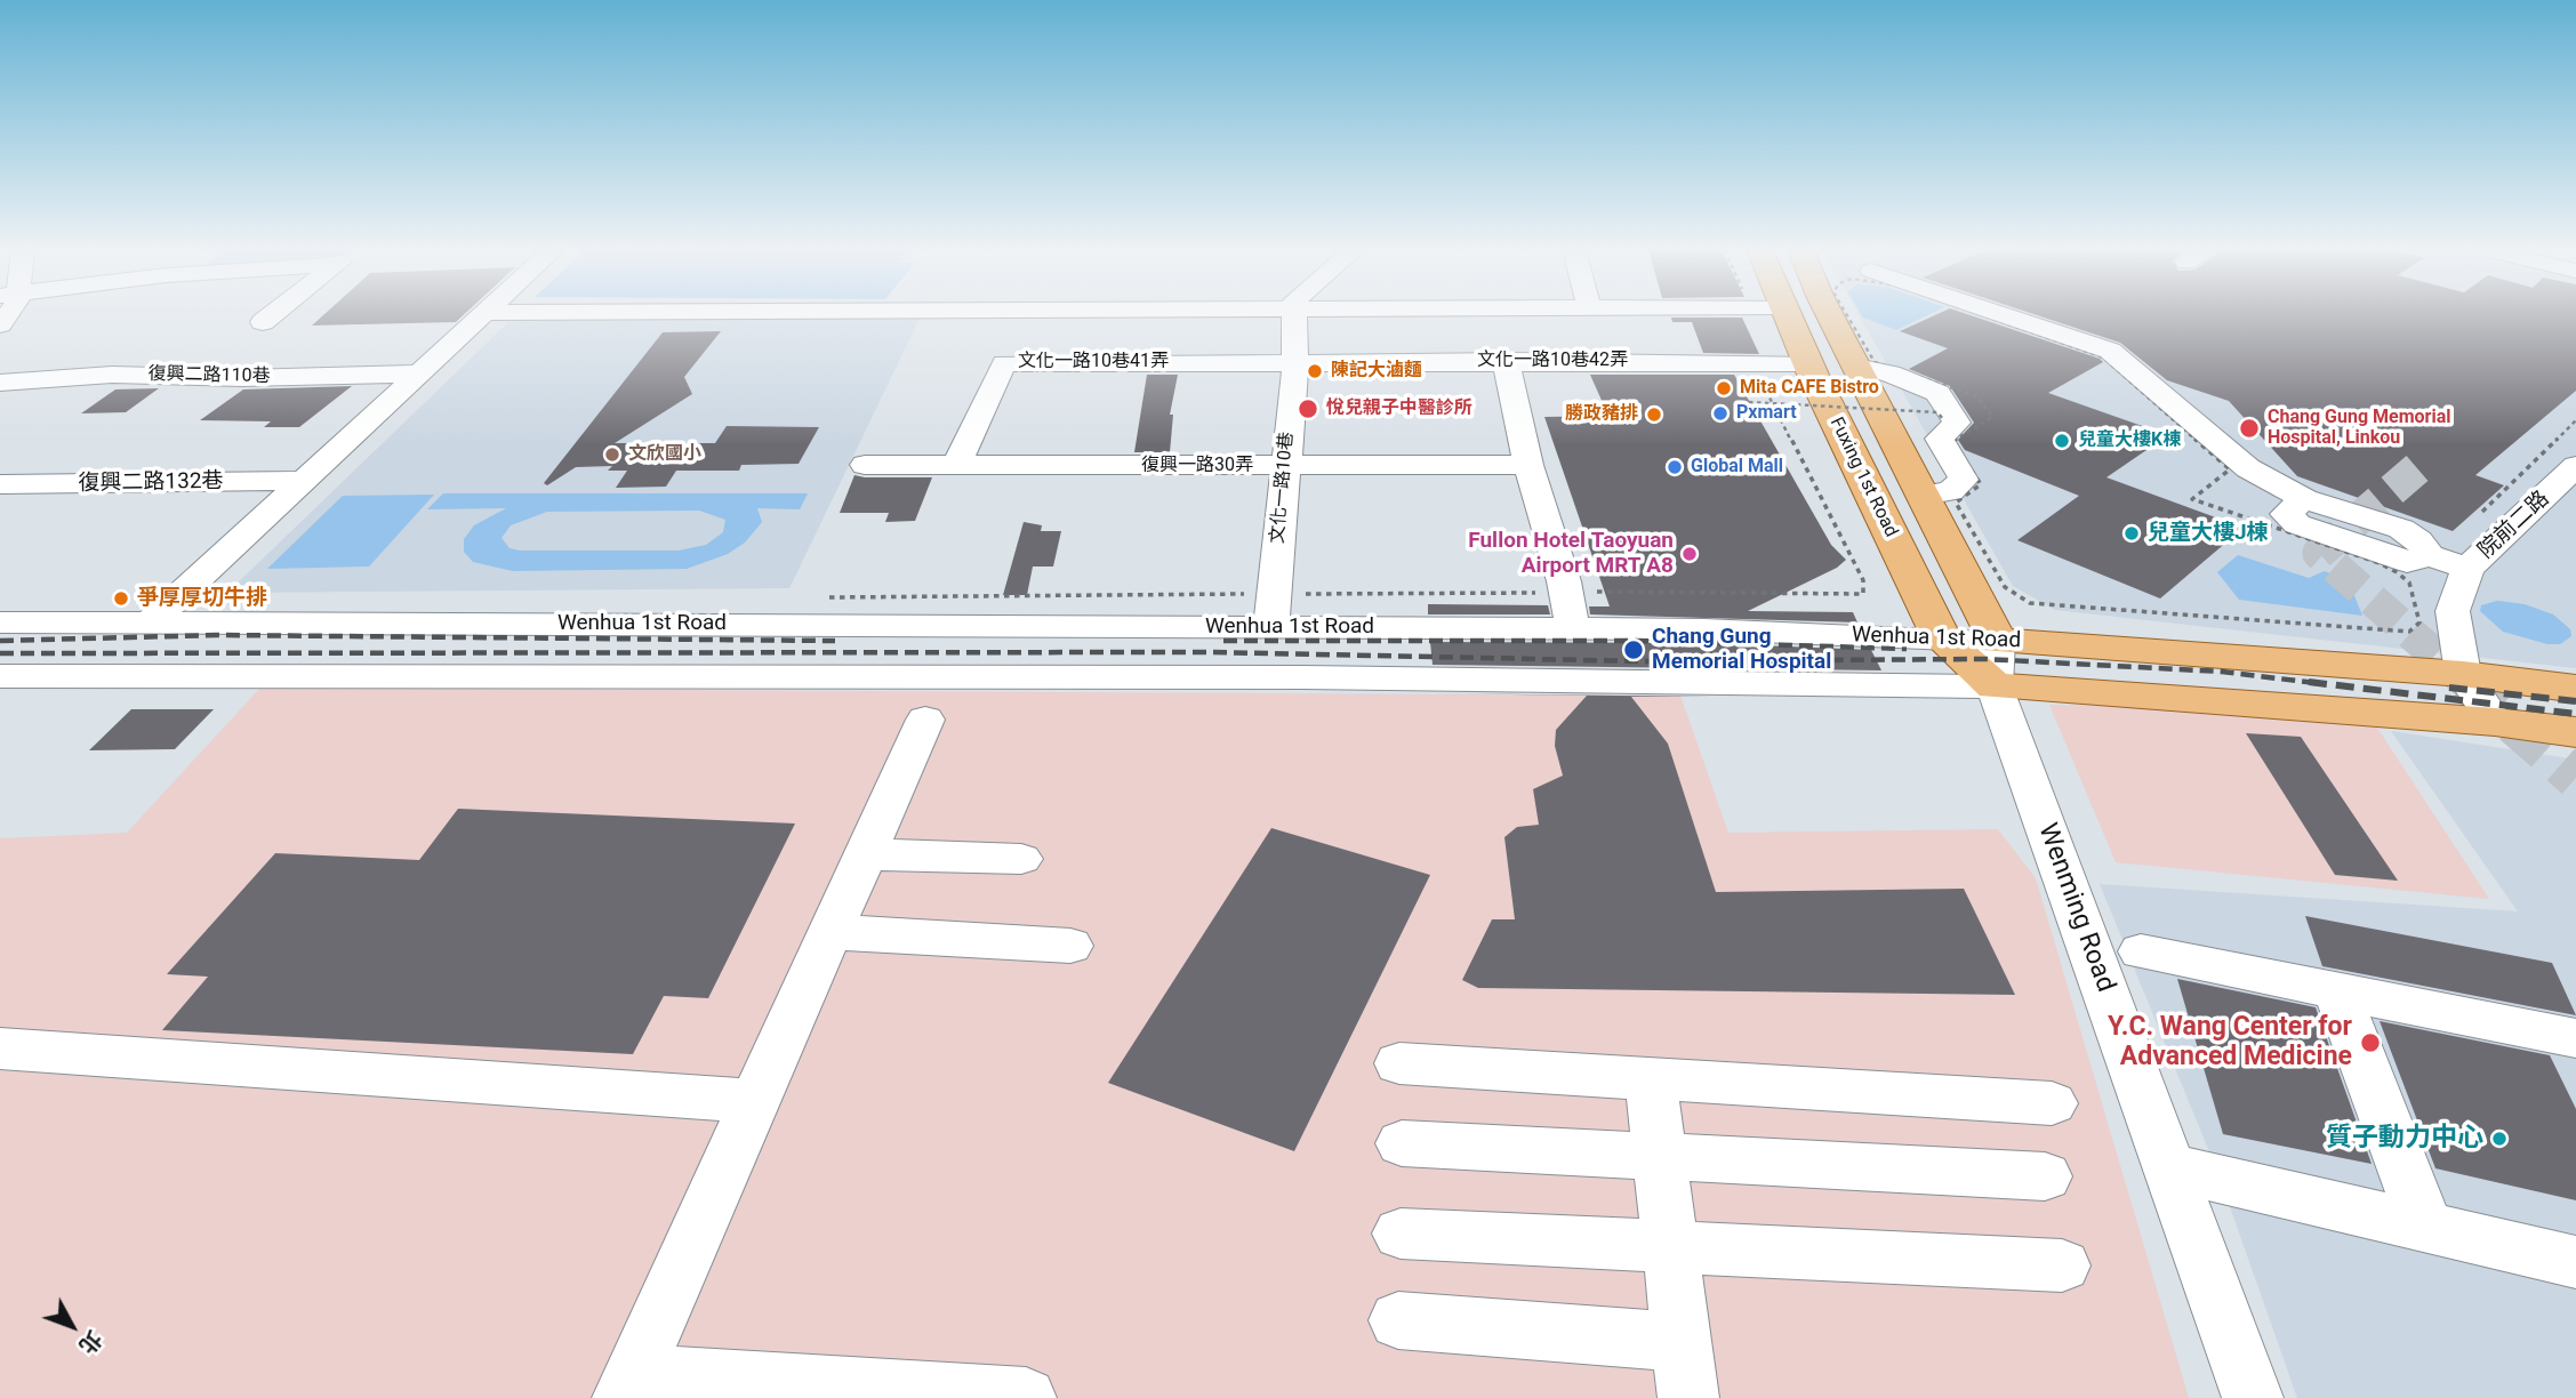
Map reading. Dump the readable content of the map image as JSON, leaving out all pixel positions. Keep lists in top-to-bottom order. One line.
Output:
{"streets":{"main road":["Fuxing 1st Road","Wenhua 1st Road"],"street":["文化一路10巷42弄","文化一路10巷41弄","復興二路110巷","復興一路30弄","復興二路132巷","文化一路10巷","院前二路","Wenming Road"]},"crossings":[["文化一路10巷42弄","文化一路10巷41弄"],["文化一路10巷42弄","Fuxing 1st Road"],["文化一路10巷42弄","文化一路10巷"],["文化一路10巷41弄","復興一路30弄"],["文化一路10巷41弄","文化一路10巷"],["復興一路30弄","文化一路10巷"],["Fuxing 1st Road","Wenhua 1st Road"],["Fuxing 1st Road","Wenming Road"],["文化一路10巷","Wenhua 1st Road"],["院前二路","Wenhua 1st Road"],["Wenhua 1st Road","Wenming Road"]],"places":["陳記大滷麵","Mita CAFE Bistro","悅兒親子中醫診所","Pxmart","勝政豬排","Chang Gung Memorial Hospital, Linkou","兒童大樓K棟","文欣國小","Global Mall","兒童大樓J棟","Fullon Hotel Taoyuan Airport MRT A8","爭厚厚切牛排","Chang Gung Memorial Hospital","Y.C. Wang Center for Advanced Medicine","質子動力中心"],"north":"bottom right"}
